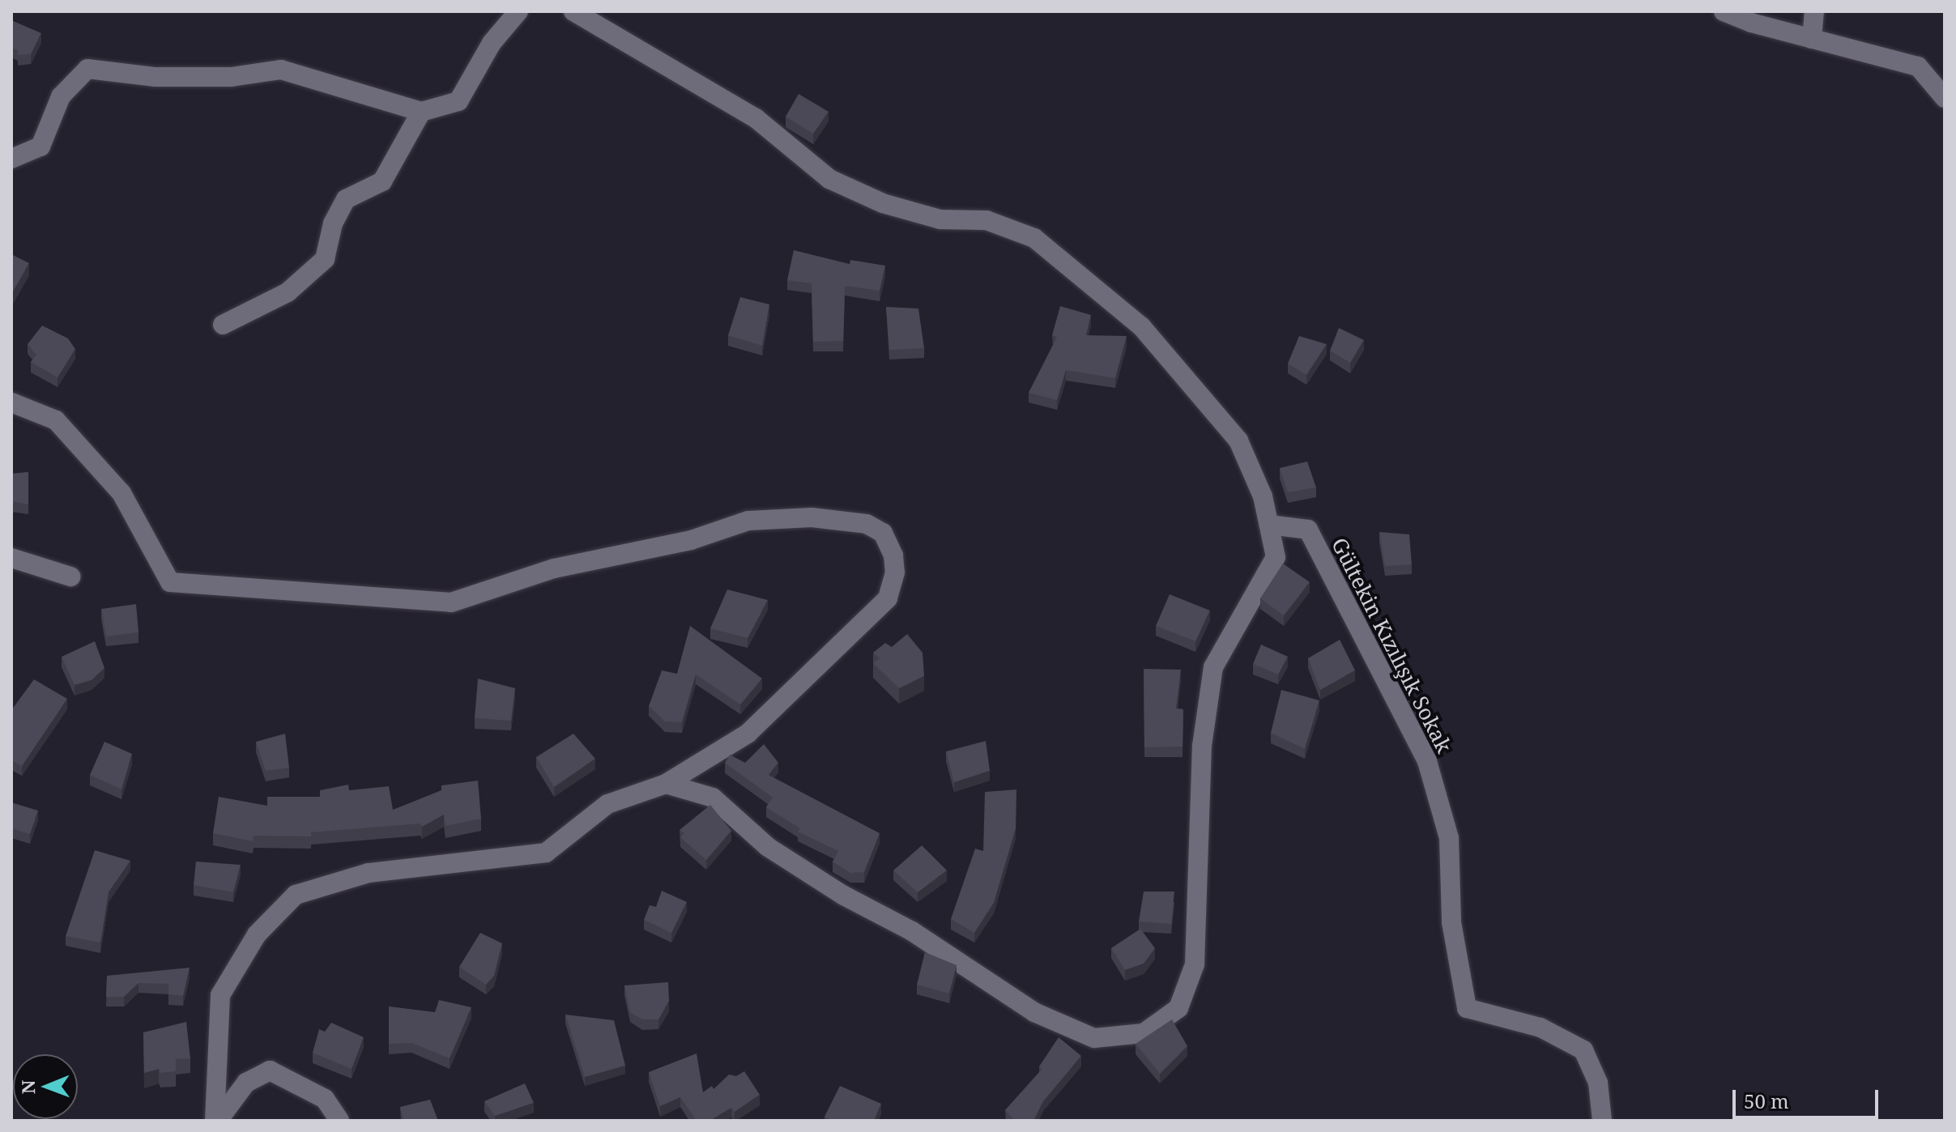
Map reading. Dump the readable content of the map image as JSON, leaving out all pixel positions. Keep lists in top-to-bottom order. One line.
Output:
{"streets":{"street":["Gültekin Kızılışık Sokak"]},"scale_bar":"50 m","north":"left"}
